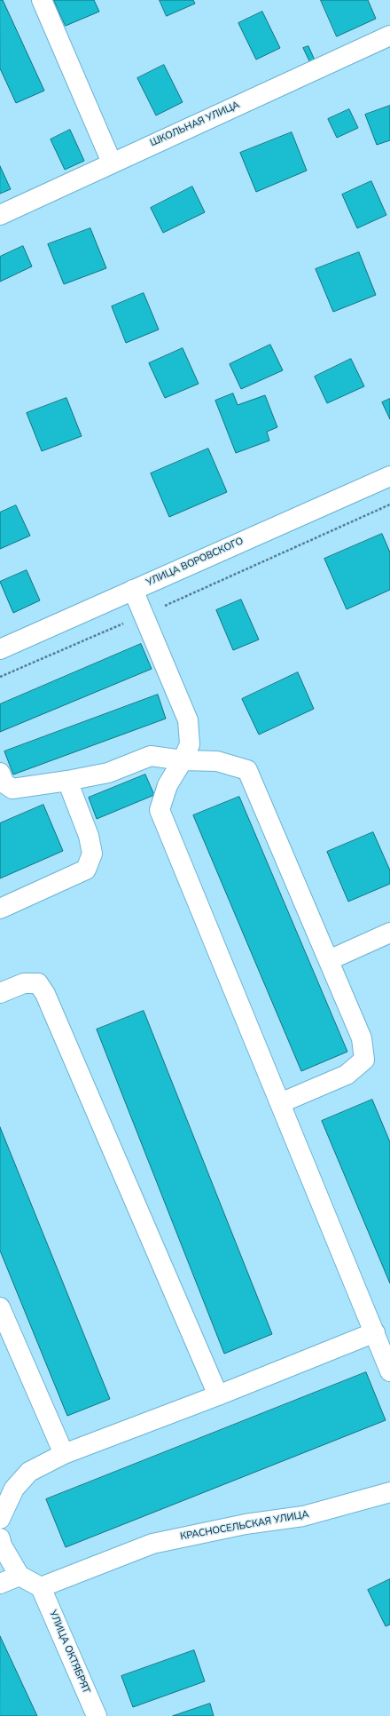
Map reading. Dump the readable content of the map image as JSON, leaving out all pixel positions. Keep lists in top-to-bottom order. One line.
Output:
{"streets":{"street":["ШКОЛЬНАЯ УЛИЦА","УЛИЦА ВОРОВСКОГО","КРАСНОСЕЛЬСКАЯ УЛИЦА","УЛИЦА ОКТЯБРЯТ"]},"crossings":[["КРАСНОСЕЛЬСКАЯ УЛИЦА","УЛИЦА ОКТЯБРЯТ"]]}
